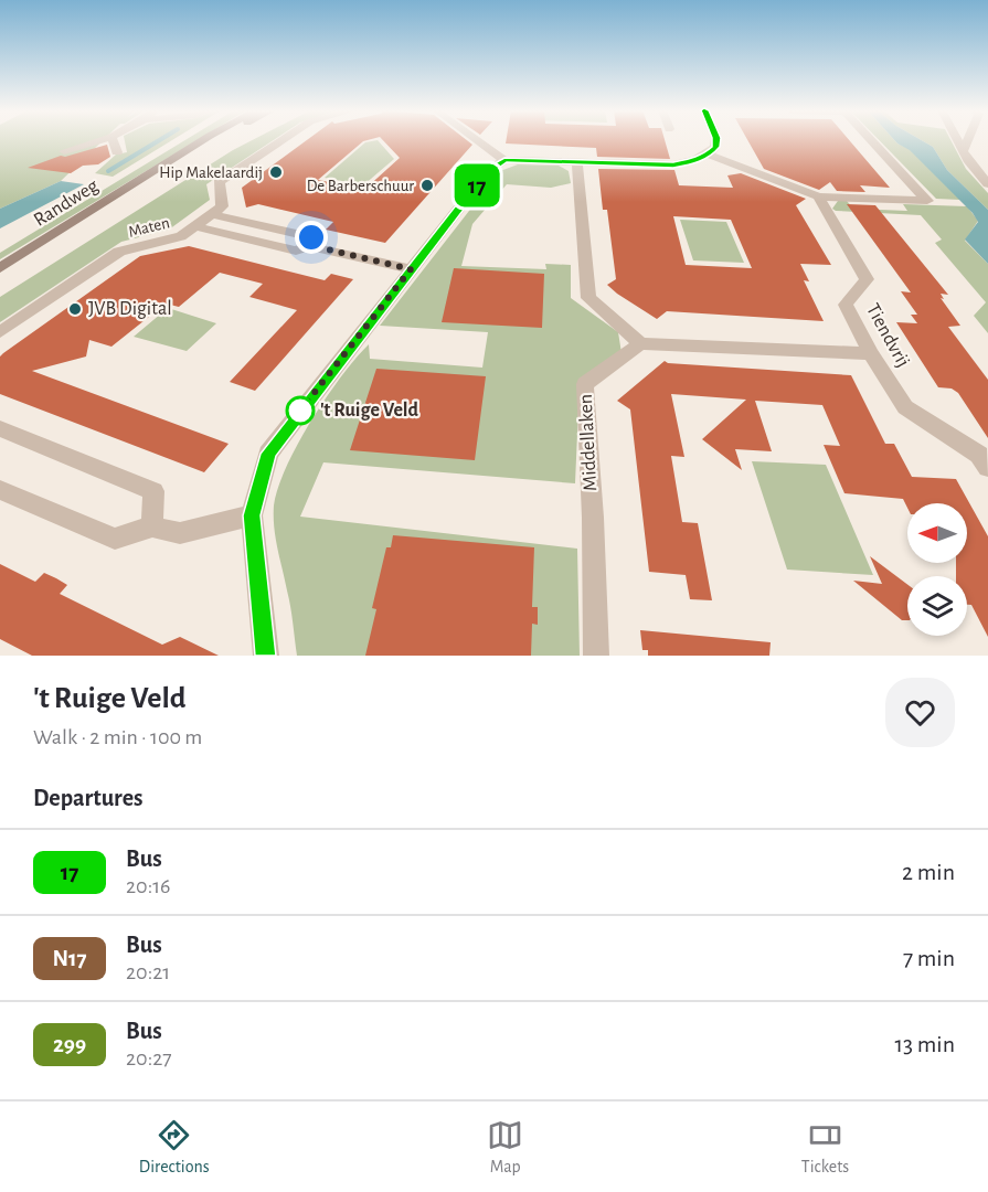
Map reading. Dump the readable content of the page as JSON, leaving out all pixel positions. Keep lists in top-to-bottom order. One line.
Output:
{"streets":{"main road":["Randweg"],"street":["Maten","Tiendvrij","Middellaken"]},"places":["Hip Makelaardij","De Barberschuur","JVB Digital","'t Ruige Veld"],"lines":["bus line 17"],"north":"left","page":{"on_map":"17","heading":[["'t Ruige Veld","Walk · 2 min · 100 m"],"Departures"],"list":[{"mark":"17","name":"Bus","note":"20:16","value":"2 min"},{"mark":"N17","name":"Bus","note":"20:21","value":"7 min"},{"mark":"299","name":"Bus","note":"20:27","value":"13 min"}],"tabs":["Directions","Map","Tickets"]}}
